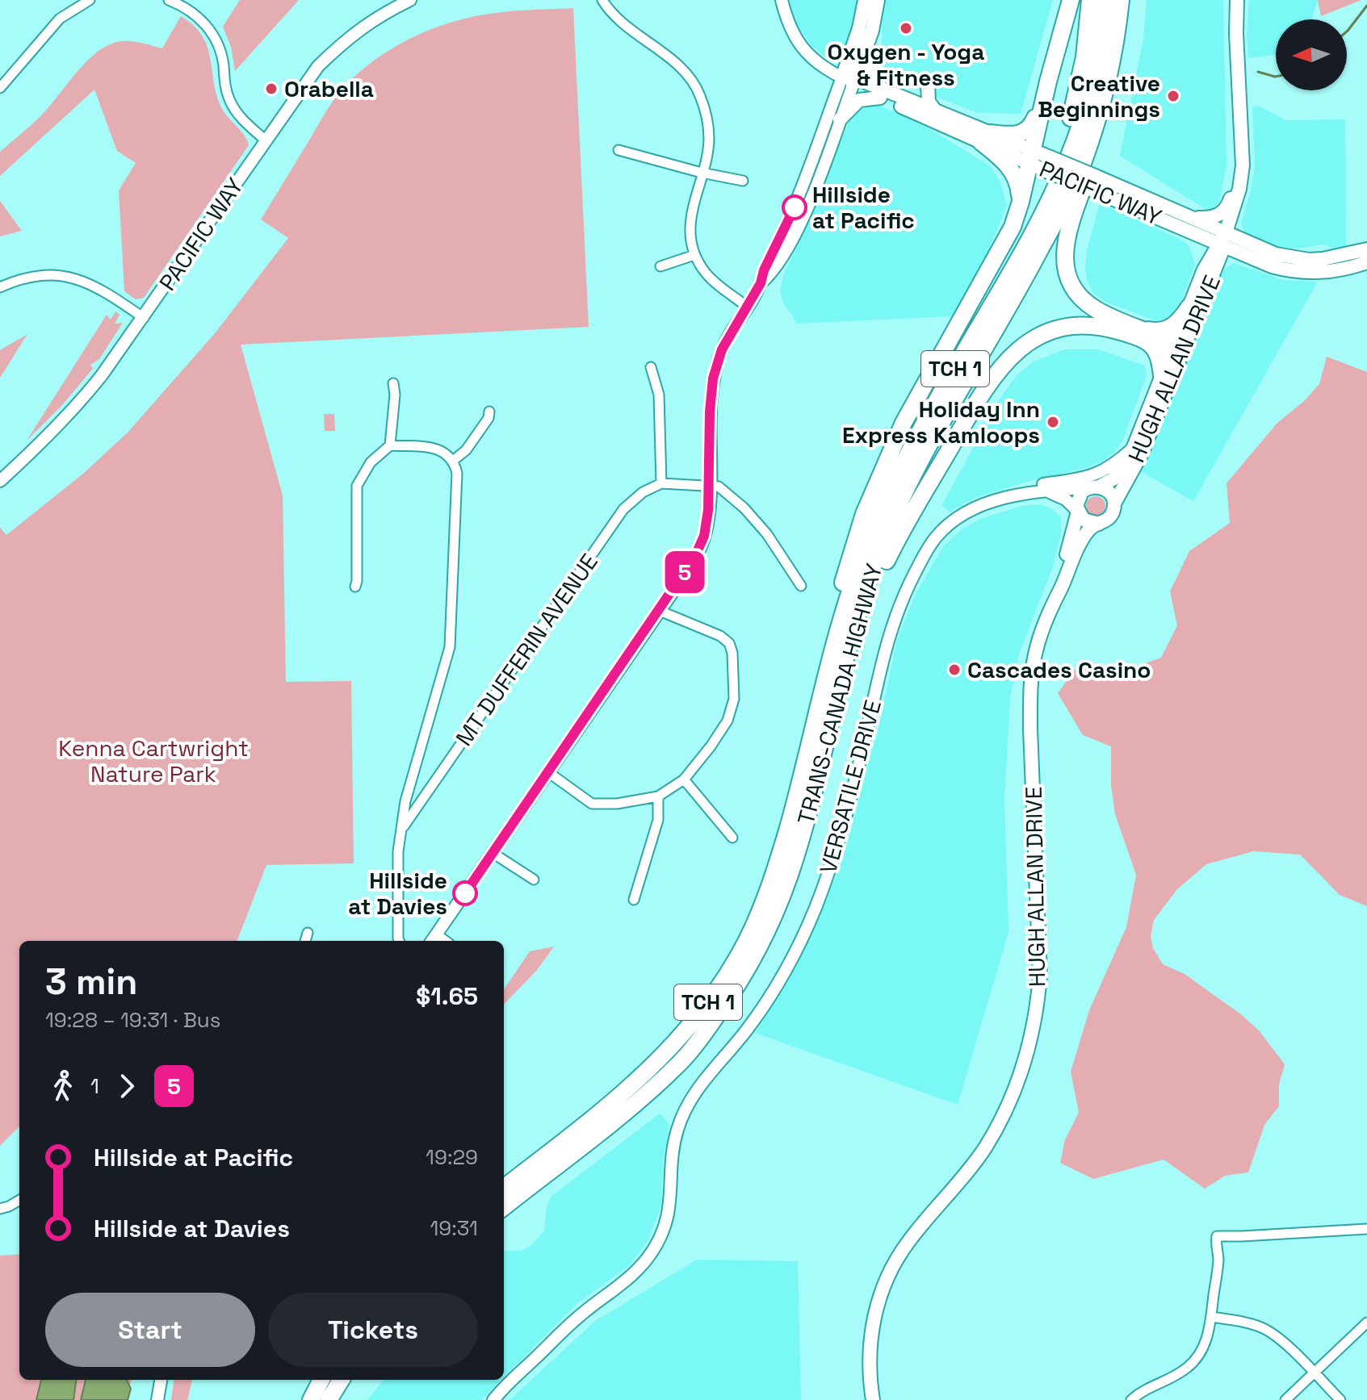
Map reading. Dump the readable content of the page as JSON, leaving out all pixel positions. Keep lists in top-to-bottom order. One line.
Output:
{"streets":{"highway":["TCH 1","TRANS-CANADA HIGHWAY"],"main road":["PACIFIC WAY","HUGH ALLAN DRIVE"],"street":["MT DUFFERIN AVENUE","VERSATILE DRIVE"]},"crossings":[["PACIFIC WAY","HUGH ALLAN DRIVE"],["HUGH ALLAN DRIVE","VERSATILE DRIVE"]],"parks":["Kenna Cartwright Nature Park"],"places":["Oxygen - Yoga & Fitness","Orabella","Creative Beginnings","Hillside at Pacific","Holiday Inn Express Kamloops","Cascades Casino","Hillside at Davies"],"lines":["bus line 5"],"north":"left","page":{"on_map":"5","heading":["3 min","19:28 – 19:31 · Bus","$1.65"],"legs":["1","5"],"list":[{"name":"Hillside at Pacific","value":"19:29"},{"name":"Hillside at Davies","value":"19:31"}],"buttons":["Start","Tickets"]}}
